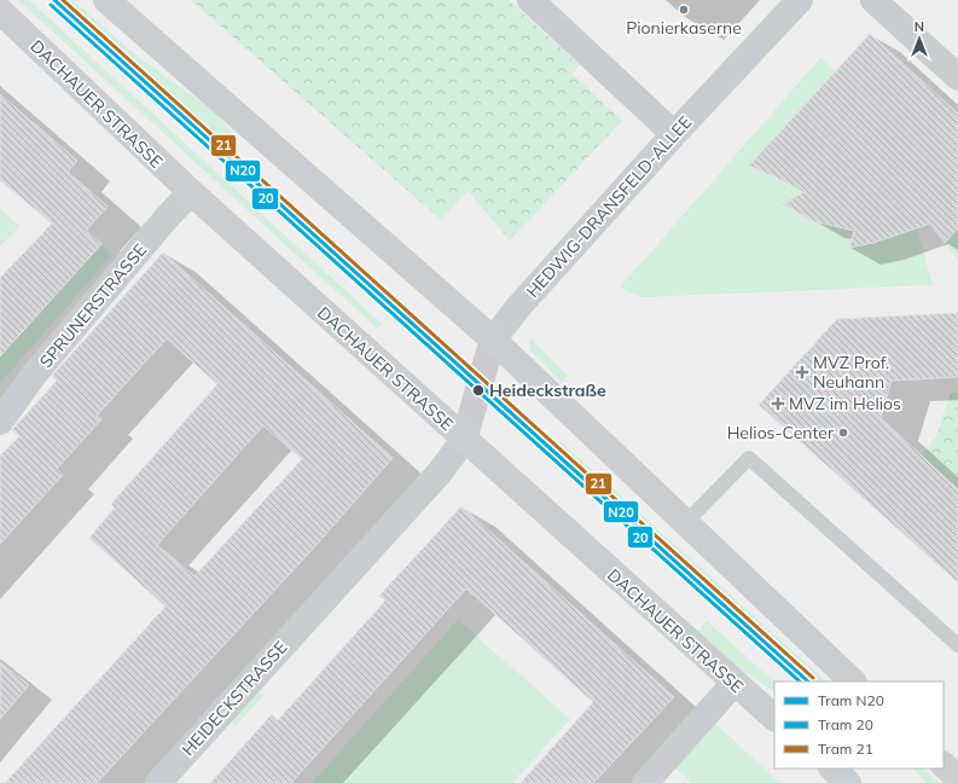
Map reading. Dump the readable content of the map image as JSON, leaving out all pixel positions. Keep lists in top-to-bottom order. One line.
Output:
{"streets":{"main road":["DACHAUER STRASSE"],"street":["HEDWIG-DRANSFELD-ALLEE","SPRUNERSTRASSE","HEIDECKSTRASSE"]},"crossings":[["DACHAUER STRASSE","HEDWIG-DRANSFELD-ALLEE"],["DACHAUER STRASSE","SPRUNERSTRASSE"],["DACHAUER STRASSE","HEIDECKSTRASSE"],["HEDWIG-DRANSFELD-ALLEE","HEIDECKSTRASSE"]],"places":{"other":["Pionierkaserne","Heideckstraße","Helios-Center"],"health":["MVZ Prof. Neuhann","MVZ im Helios"]},"lines":["tram line N20","tram line 21","tram line 20"],"legend":["Tram N20","Tram 20","Tram 21"],"north":"top"}
